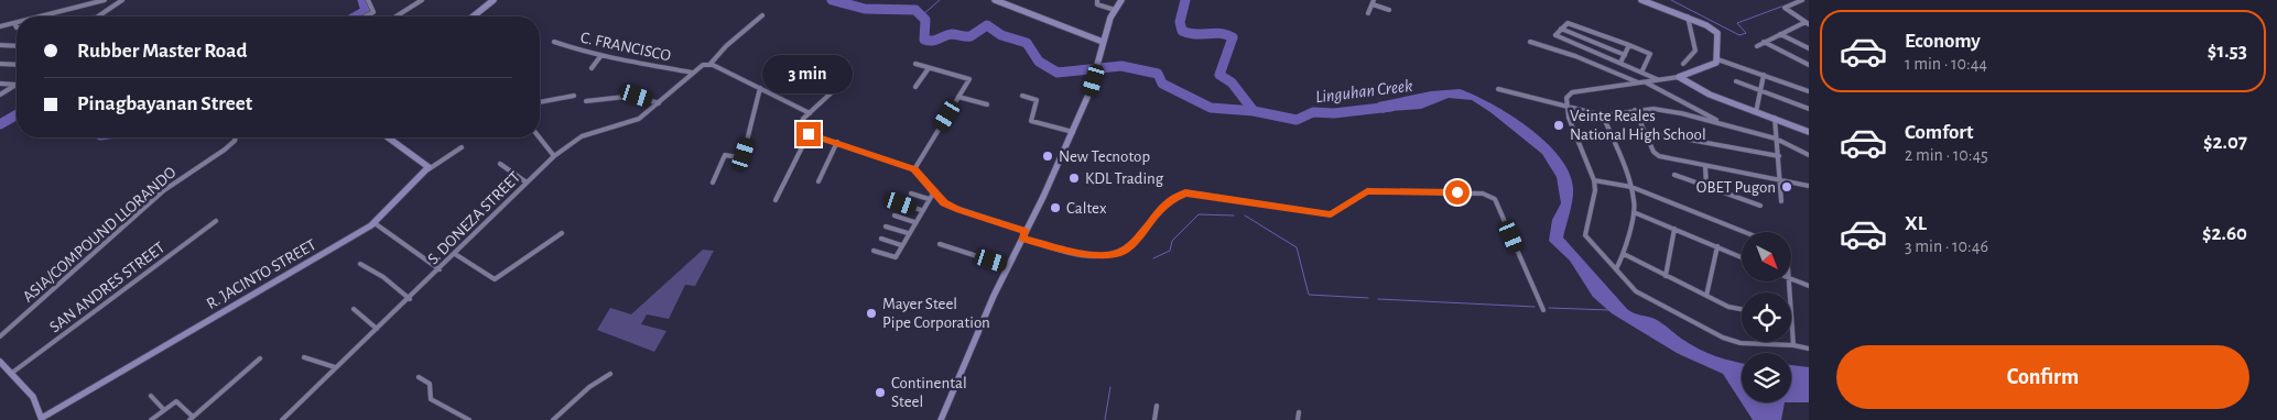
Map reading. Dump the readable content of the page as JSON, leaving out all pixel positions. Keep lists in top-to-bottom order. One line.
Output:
{"streets":{"street":["C. FRANCISCO","S. DONEZA STREET","ASIA/COMPOUND LLORANDO","R. JACINTO STREET","SAN ANDRES STREET"]},"crossings":[["C. FRANCISCO","S. DONEZA STREET"]],"water":["Linguhan Creek"],"places":["Veinte Reales National High School","New Tecnotop","KDL Trading","OBET Pugon","Caltex","Mayer Steel Pipe Corporation","Continental Steel"],"north":"bottom right","page":{"list":[{"name":"Economy","note":"1 min · 10:44","value":"$1.53"},{"name":"Comfort","note":"2 min · 10:45","value":"$2.07"},{"name":"XL","note":"3 min · 10:46","value":"$2.60"}],"banner":["Rubber Master Road","Pinagbayanan Street"],"bubble":"3 min","buttons":"Confirm"}}
